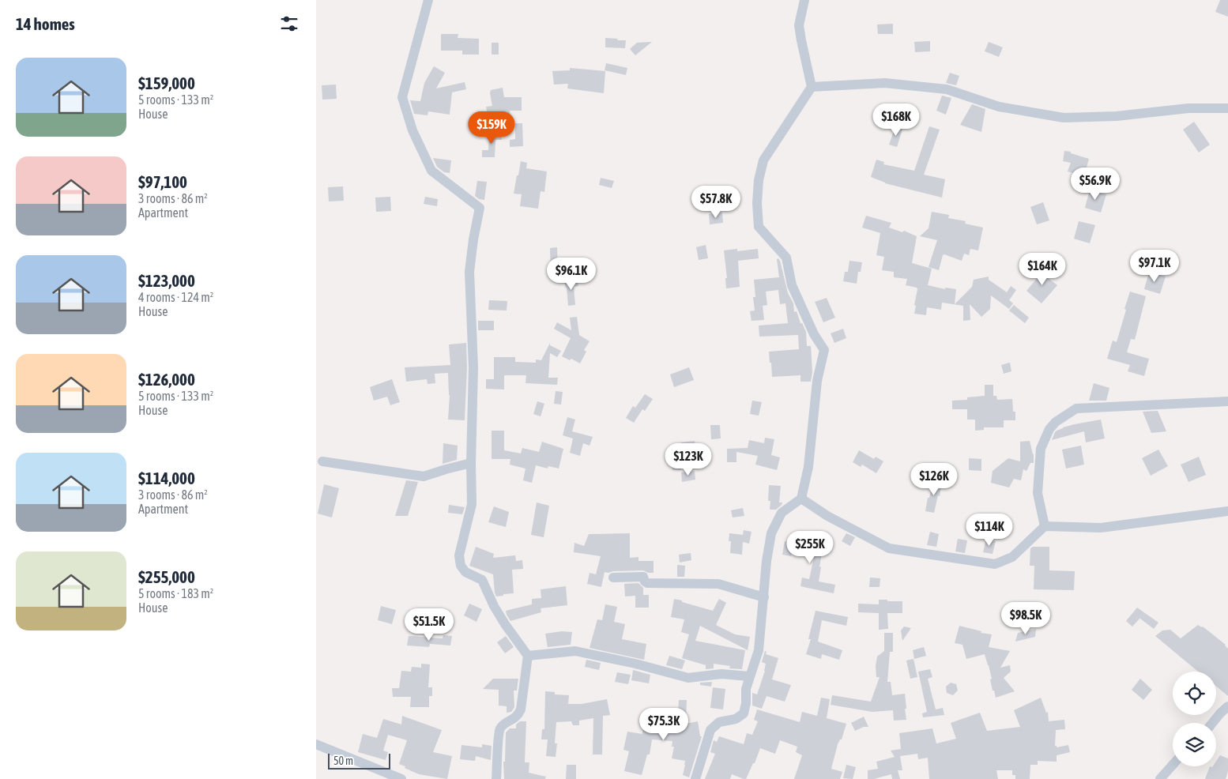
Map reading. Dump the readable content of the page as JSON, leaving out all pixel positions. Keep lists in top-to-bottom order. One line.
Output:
{"scale_bar":"50 m","page":{"heading":"14 homes","list":[{"name":"$159,000","note":"5 rooms · 133 m² · House"},{"name":"$97,100","note":"3 rooms · 86 m² · Apartment"},{"name":"$123,000","note":"4 rooms · 124 m² · House"},{"name":"$126,000","note":"5 rooms · 133 m² · House"},{"name":"$114,000","note":"3 rooms · 86 m² · Apartment"},{"name":"$255,000","note":"5 rooms · 183 m² · House"}],"price":["$168K","$159K","$56.9K","$57.8K","$97.1K","$164K","$96.1K","$123K","$126K","$114K","$255K","$98.5K","$51.5K","$75.3K"],"scale":"50 m"}}
